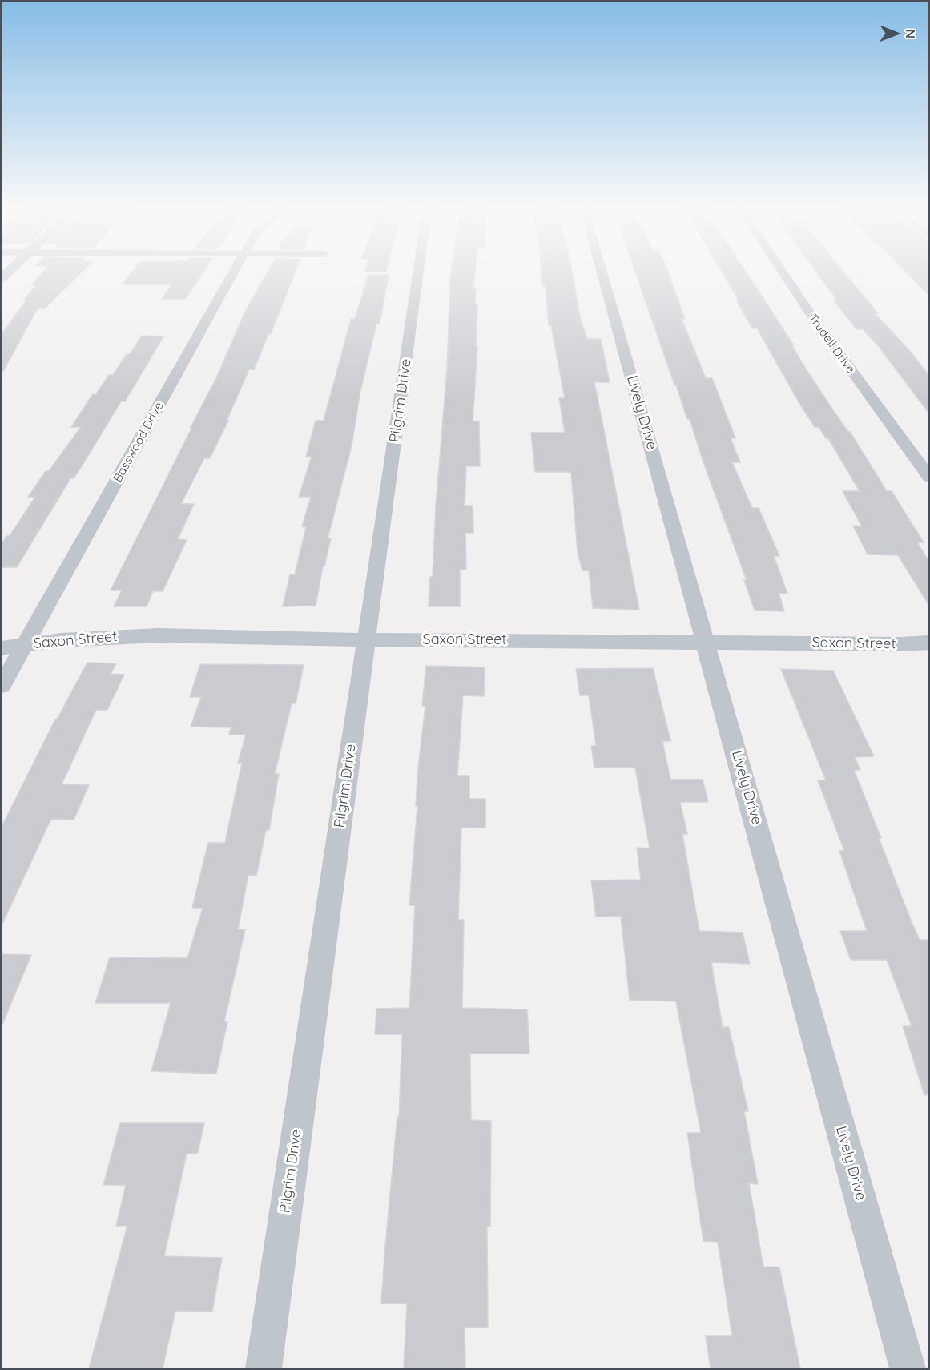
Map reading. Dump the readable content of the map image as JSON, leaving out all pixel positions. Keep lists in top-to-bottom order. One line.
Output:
{"streets":{"street":["Trudell Drive","Pilgrim Drive","Lively Drive","Basswood Drive","Saxon Street"]},"crossings":[["Pilgrim Drive","Saxon Street"],["Lively Drive","Saxon Street"],["Basswood Drive","Saxon Street"]],"north":"right"}
